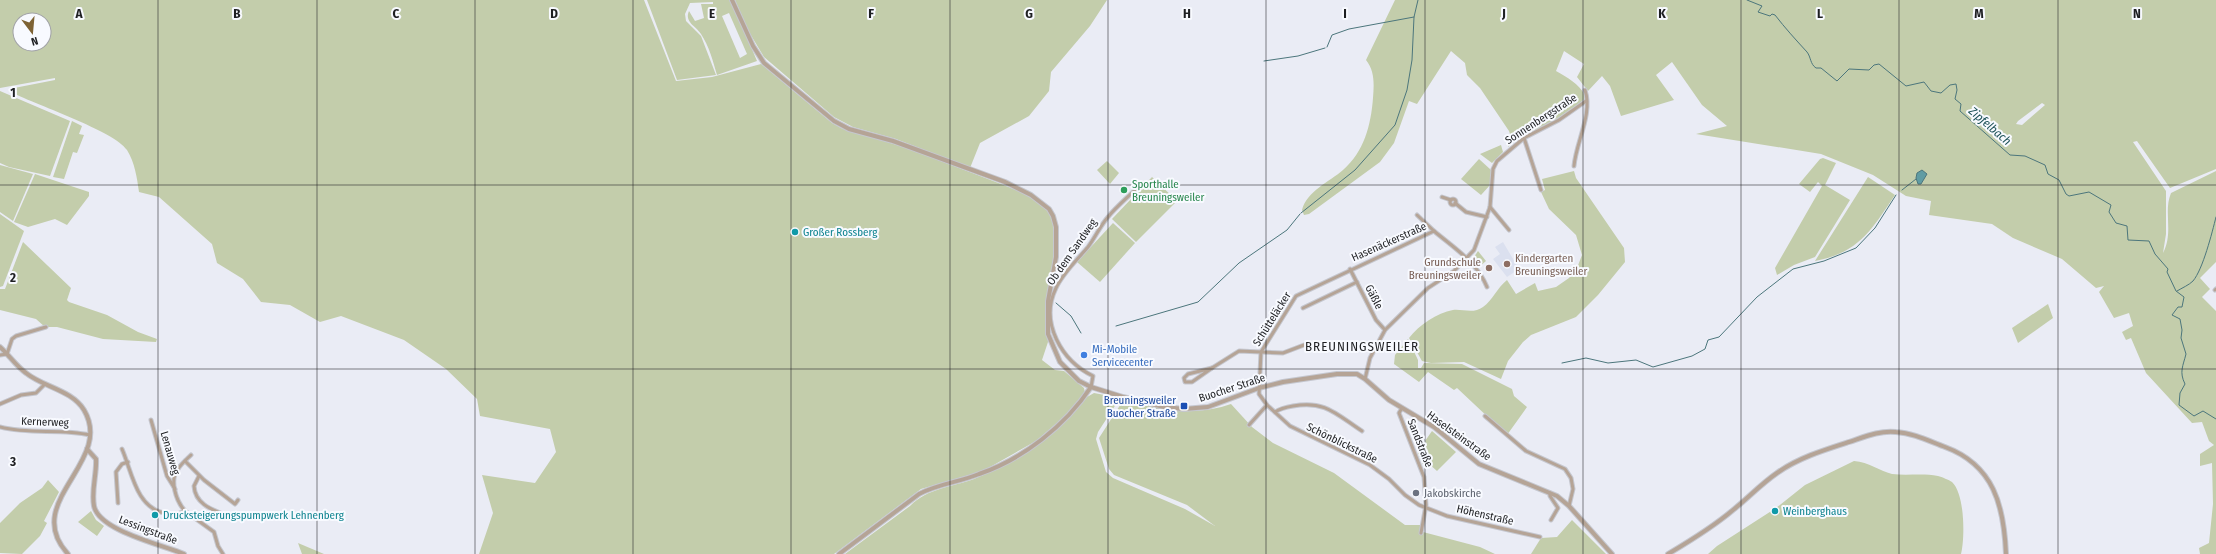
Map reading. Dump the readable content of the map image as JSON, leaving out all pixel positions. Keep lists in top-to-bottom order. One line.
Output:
{"streets":{"street":["Sonnenbergstraße","Hasenäckerstraße","Ob dem Sandweg","Gäßle","Schütteläcker","Buocher Straße","Kernerweg","Haselsteinstraße","Schönblickstraße","Sandstraße","Lenauweg","Höhenstraße","Lessingstraße"]},"crossings":[["Sonnenbergstraße","Hasenäckerstraße"],["Sonnenbergstraße","Gäßle"],["Sonnenbergstraße","Buocher Straße"],["Sonnenbergstraße","Haselsteinstraße"],["Hasenäckerstraße","Gäßle"],["Hasenäckerstraße","Schütteläcker"],["Ob dem Sandweg","Buocher Straße"],["Gäßle","Schütteläcker"],["Schütteläcker","Buocher Straße"],["Schütteläcker","Schönblickstraße"],["Buocher Straße","Haselsteinstraße"],["Buocher Straße","Schönblickstraße"],["Haselsteinstraße","Sandstraße"],["Schönblickstraße","Sandstraße"],["Schönblickstraße","Höhenstraße"],["Sandstraße","Höhenstraße"]],"districts":["BREUNINGSWEILER"],"water":["Zipfelbach"],"places":{"other":["Sporthalle Breuningsweiler","Großer Rossberg","Kindergarten Breuningsweiler","Grundschule Breuningsweiler","Mi-Mobile Servicecenter","Jakobskirche","Weinberghaus","Drucksteigerungspumpwerk Lehnenberg"],"transit":["Breuningsweiler Buocher Straße"]},"north":"bottom","grid":{"columns":["A","B","C","D","E","F","G","H","I","J","K","L","M","N"],"rows":["1","2","3"]}}
